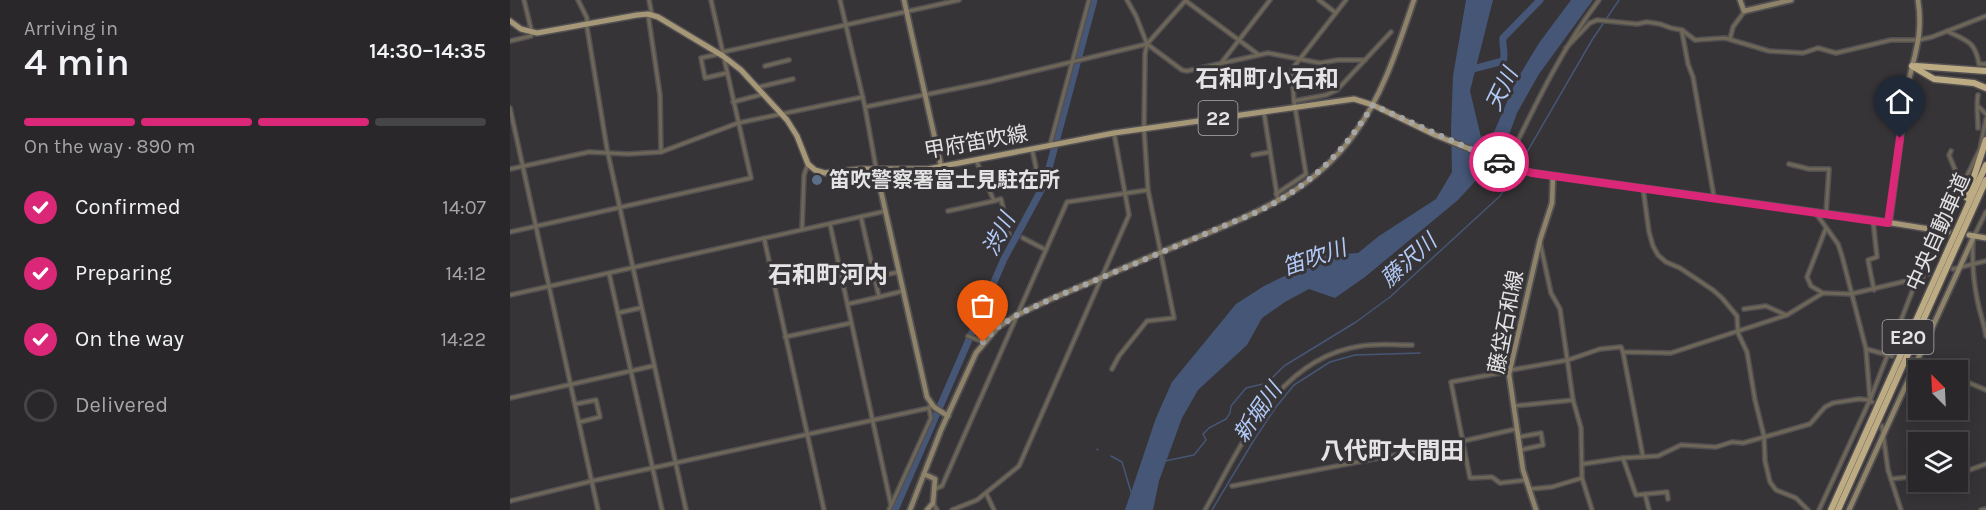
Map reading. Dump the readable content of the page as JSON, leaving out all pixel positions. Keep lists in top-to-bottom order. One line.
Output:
{"streets":{"highway":["中央自動車道","E20"],"main road":["22","甲府笛吹線","藤垈石和線"]},"crossings":[["22","甲府笛吹線"],["22","藤垈石和線"]],"districts":["石和町小石和","石和町河内","八代町大間田"],"water":["天川","渋川","笛吹川","藤沢川","新堀川"],"places":["笛吹警察署富士見駐在所"],"north":"top left","page":{"heading":["4 min","Arriving in","14:30–14:35"],"bar":"On the way · 890 m","list":[["Confirmed","14:07"],["Preparing","14:12"],["On the way","14:22"],"Delivered"]}}
